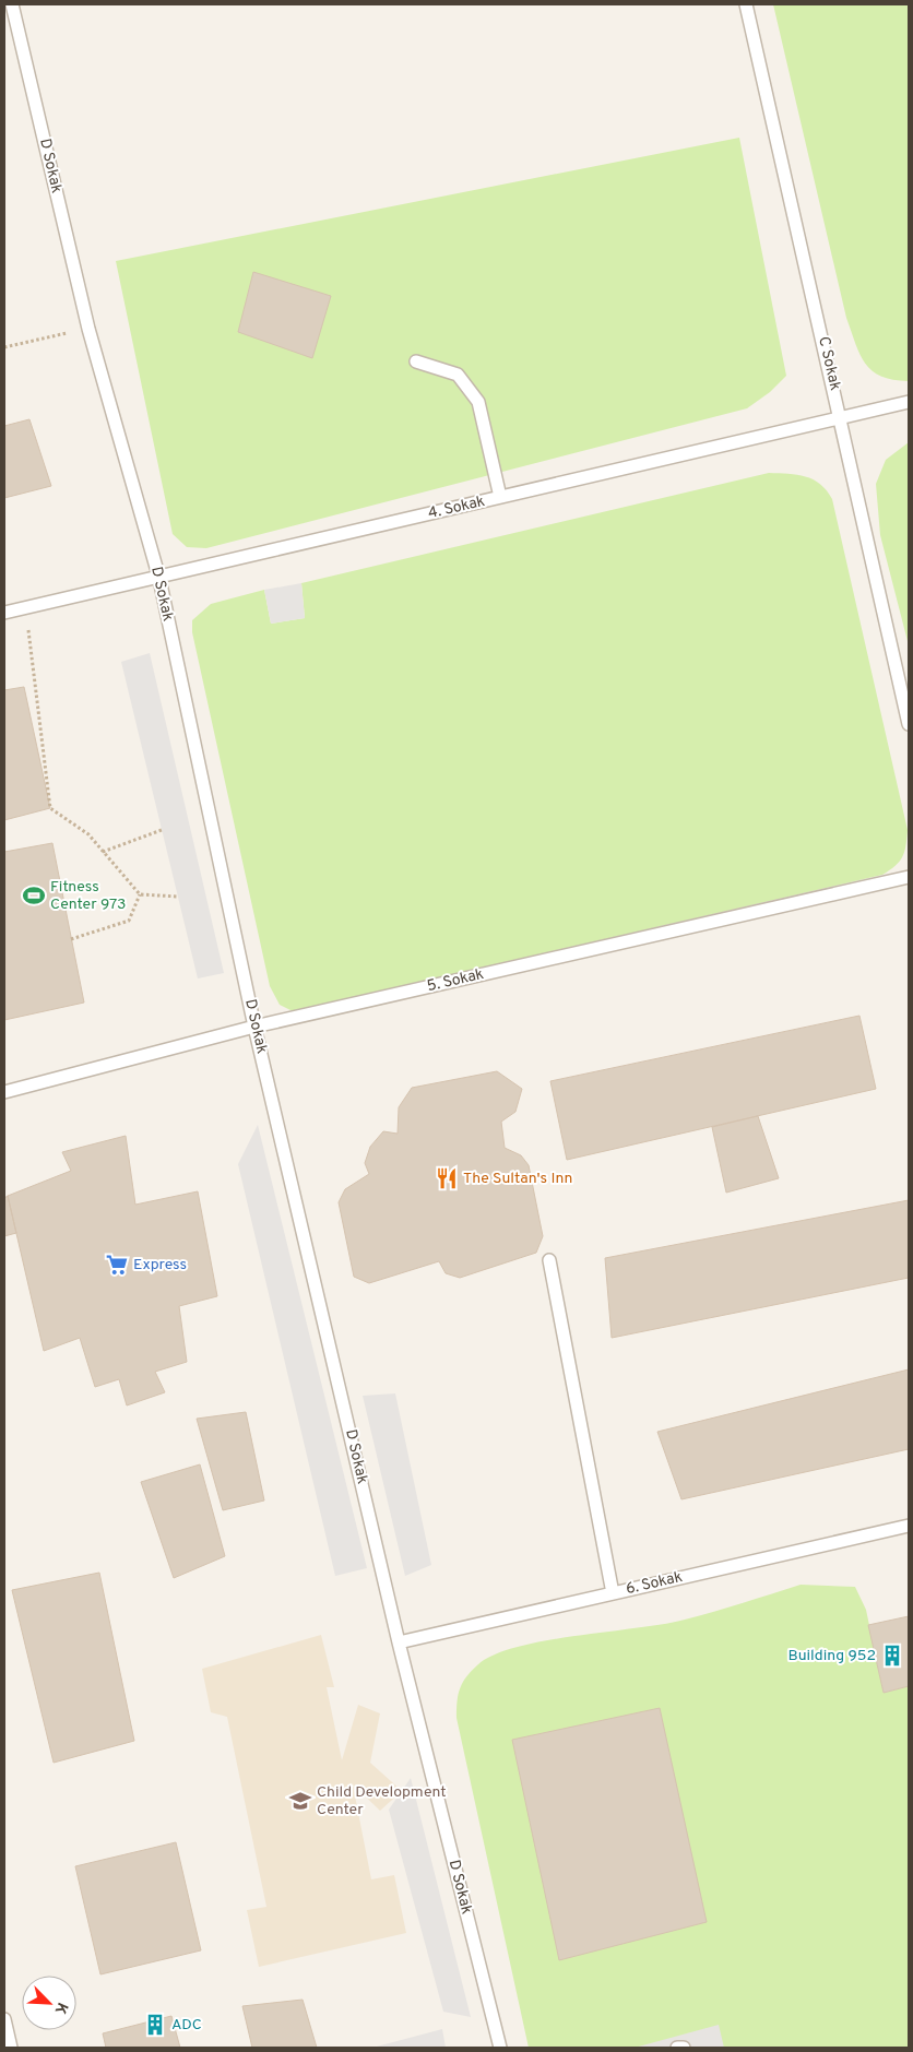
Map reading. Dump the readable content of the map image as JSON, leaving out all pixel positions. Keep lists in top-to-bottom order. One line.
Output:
{"streets":{"lane":["D Sokak","C Sokak","4. Sokak","5. Sokak","6. Sokak"]},"crossings":[["D Sokak","4. Sokak"],["D Sokak","5. Sokak"],["D Sokak","6. Sokak"],["C Sokak","4. Sokak"]],"places":{"sports":["Fitness Center 973"],"restaurant":["The Sultan's Inn"],"supermarket":["Express"],"building":["Building 952","ADC"],"school or university":["Child Development Center"]},"north":"bottom right"}
